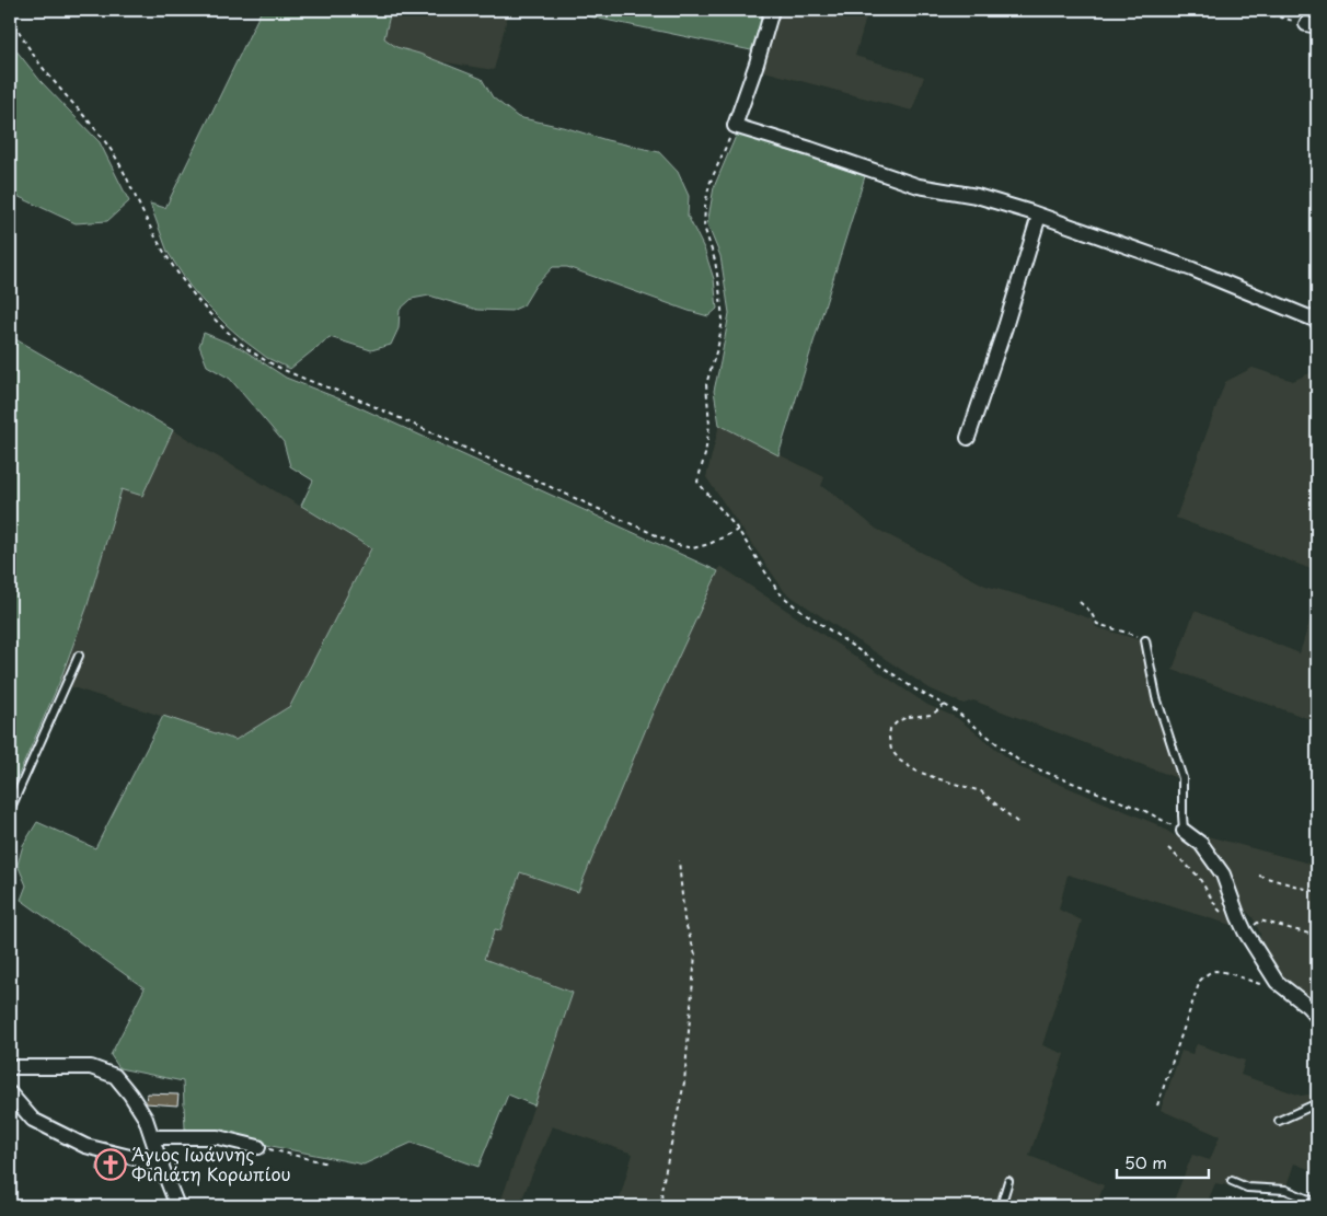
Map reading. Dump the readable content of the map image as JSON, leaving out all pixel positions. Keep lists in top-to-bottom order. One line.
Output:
{"places":{"church":["Άγιος Ιωάννης Φιλιάτη Κορωπίου"]},"scale_bar":"50 m"}
